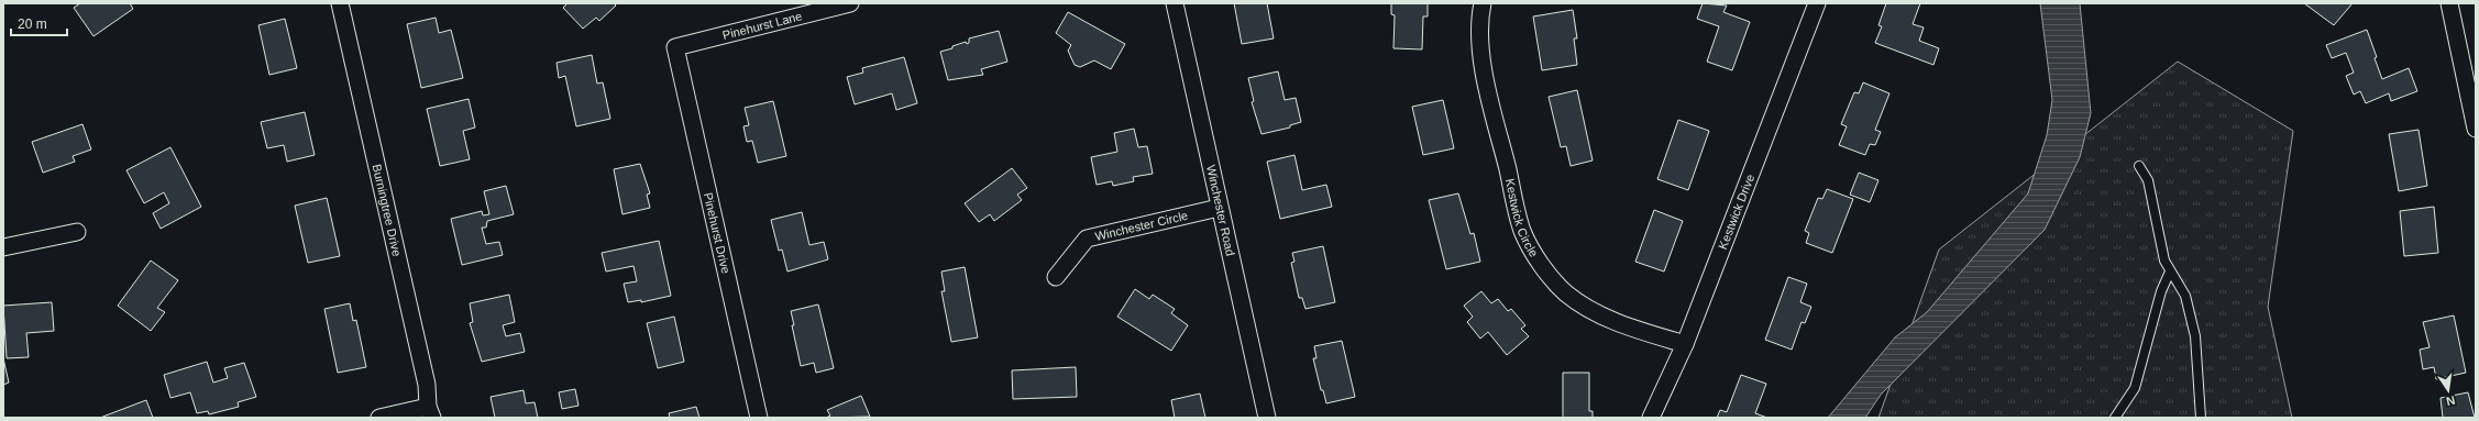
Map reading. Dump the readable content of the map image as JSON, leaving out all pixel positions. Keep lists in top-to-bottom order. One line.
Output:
{"streets":{"street":["Pinehurst Lane","Burningtree Drive","Winchester Road","Kestwick Drive","Kestwick Circle","Winchester Circle","Pinehurst Drive"]},"crossings":[["Pinehurst Lane","Pinehurst Drive"],["Winchester Road","Winchester Circle"],["Kestwick Drive","Kestwick Circle"]],"scale_bar":"20 m","north":"bottom"}
